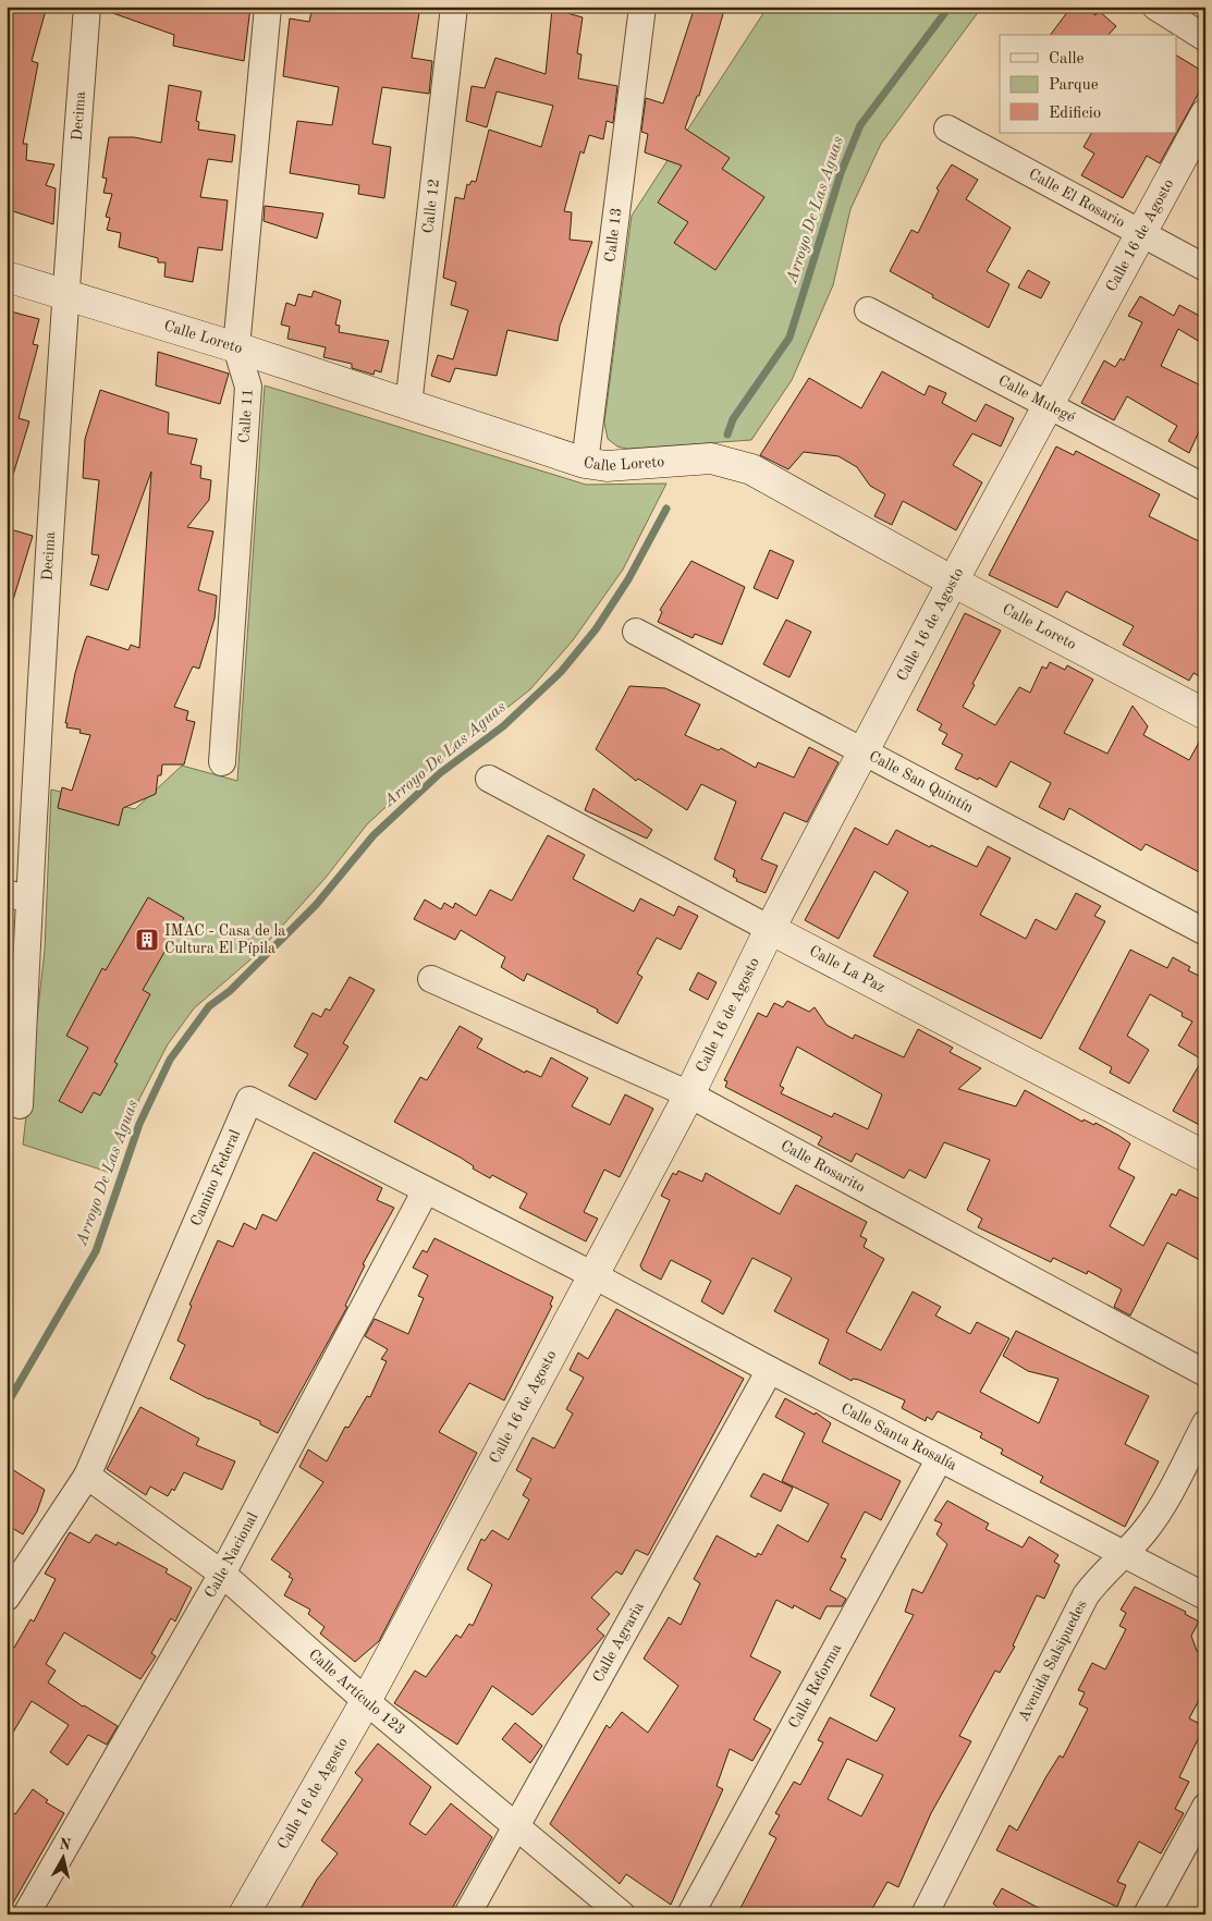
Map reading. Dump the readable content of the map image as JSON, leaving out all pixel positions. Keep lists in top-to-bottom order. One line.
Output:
{"streets":{"street":["Decima","Calle El Rosario","Calle 12","Calle 13","Calle 16 de Agosto","Calle Loreto","Calle Mulegé","Calle 11","Calle San Quintín","Calle La Paz","Calle Rosarito","Camino Federal","Calle Santa Rosalía","Calle Nacional","Calle Agraria","Avenida Salsipuedes","Calle Reforma","Calle Artículo 123"]},"crossings":[["Decima","Calle Loreto"],["Calle El Rosario","Calle 16 de Agosto"],["Calle 12","Calle Loreto"],["Calle 13","Calle Loreto"],["Calle 16 de Agosto","Calle Loreto"],["Calle 16 de Agosto","Calle Mulegé"],["Calle 16 de Agosto","Calle San Quintín"],["Calle 16 de Agosto","Calle La Paz"],["Calle 16 de Agosto","Calle Rosarito"],["Calle 16 de Agosto","Camino Federal"],["Calle 16 de Agosto","Calle Santa Rosalía"],["Calle 16 de Agosto","Calle Artículo 123"],["Calle Loreto","Calle 11"],["Camino Federal","Calle Santa Rosalía"],["Camino Federal","Calle Nacional"],["Camino Federal","Calle Artículo 123"],["Calle Santa Rosalía","Calle Agraria"],["Calle Santa Rosalía","Avenida Salsipuedes"],["Calle Santa Rosalía","Calle Reforma"],["Calle Nacional","Calle Artículo 123"],["Calle Agraria","Calle Artículo 123"]],"water":["Arroyo De Las Aguas"],"places":{"building":["IMAC - Casa de la Cultura El Pípila"]},"legend":["Calle","Parque","Edificio"],"north":"top"}
